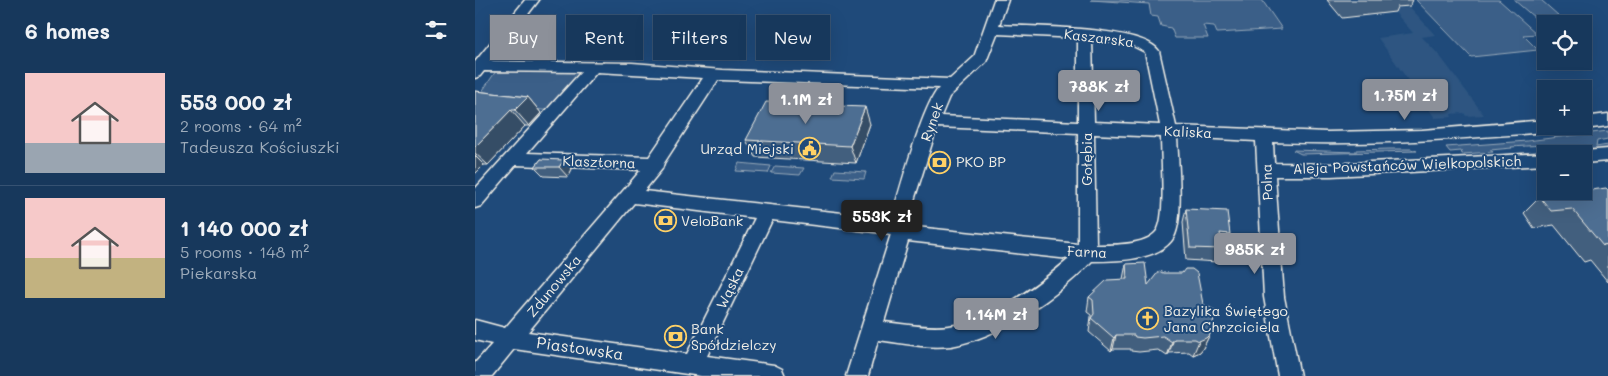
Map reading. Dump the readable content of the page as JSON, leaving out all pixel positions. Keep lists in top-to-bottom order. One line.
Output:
{"streets":{"street":["Kaszarska","Rynek","Kaliska","Gołębia","Klasztorna","Aleja Powstańców Wielkopolskich","Polna","Farna","Zdunowska","Wąska","Piastowska"]},"crossings":[["Kaszarska","Kaliska"],["Kaszarska","Gołębia"],["Kaszarska","Farna"],["Rynek","Kaliska"],["Rynek","Farna"],["Kaliska","Gołębia"],["Kaliska","Aleja Powstańców Wielkopolskich"],["Kaliska","Polna"],["Kaliska","Farna"],["Gołębia","Farna"],["Aleja Powstańców Wielkopolskich","Polna"],["Zdunowska","Piastowska"],["Wąska","Piastowska"]],"places":{"public building":["Urząd Miejski"],"bank":["PKO BP","VeloBank","Bank Spółdzielczy"],"church":["Bazylika Świętego Jana Chrzciciela"]},"page":{"heading":"6 homes","map_buttons":["+","−"],"chip":["Buy","Rent","Filters","New"],"list":[{"name":"553 000 zł","note":"2 rooms · 64 m² · Tadeusza Kościuszki"},{"name":"1 140 000 zł","note":"5 rooms · 148 m² · Piekarska"}],"price":["788K zł","1.75M zł","1.1M zł","553K zł","985K zł","1.14M zł"]}}
